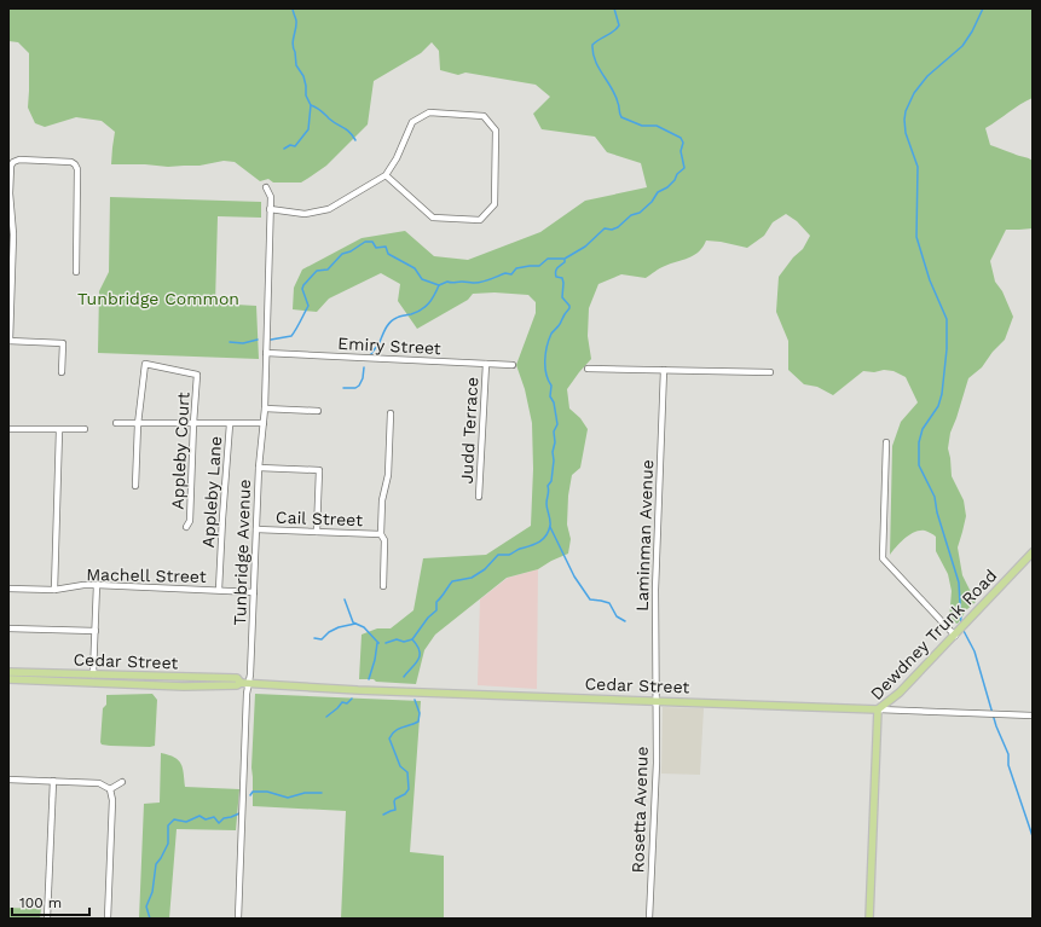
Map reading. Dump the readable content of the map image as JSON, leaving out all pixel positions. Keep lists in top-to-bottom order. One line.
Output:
{"streets":{"main road":["Dewdney Trunk Road","Cedar Street"],"street":["Emiry Street","Judd Terrace","Appleby Court","Appleby Lane","Cail Street","Laminman Avenue","Tunbridge Avenue","Machell Street","Rosetta Avenue"]},"crossings":[["Emiry Street","Judd Terrace"],["Emiry Street","Tunbridge Avenue"],["Appleby Lane","Machell Street"],["Cail Street","Tunbridge Avenue"],["Laminman Avenue","Cedar Street"],["Laminman Avenue","Rosetta Avenue"],["Tunbridge Avenue","Machell Street"],["Tunbridge Avenue","Cedar Street"],["Dewdney Trunk Road","Cedar Street"],["Cedar Street","Rosetta Avenue"]],"parks":["Tunbridge Common"],"scale_bar":"100 m"}
